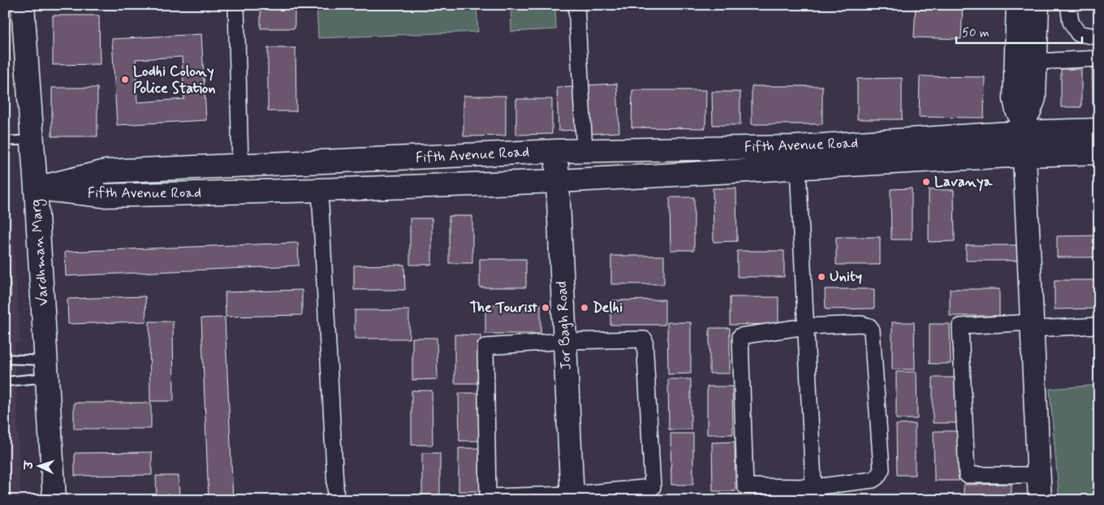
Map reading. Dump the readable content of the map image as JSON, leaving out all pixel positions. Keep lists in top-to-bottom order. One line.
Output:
{"streets":{"street":["Fifth Avenue Road","Vardhman Marg","Jor Bagh Road"]},"crossings":[["Fifth Avenue Road","Vardhman Marg"],["Fifth Avenue Road","Jor Bagh Road"]],"places":["Lodhi Colony Police Station","Lavanya","Unity","The Tourist","Delhi"],"scale_bar":"50 m","north":"left"}
